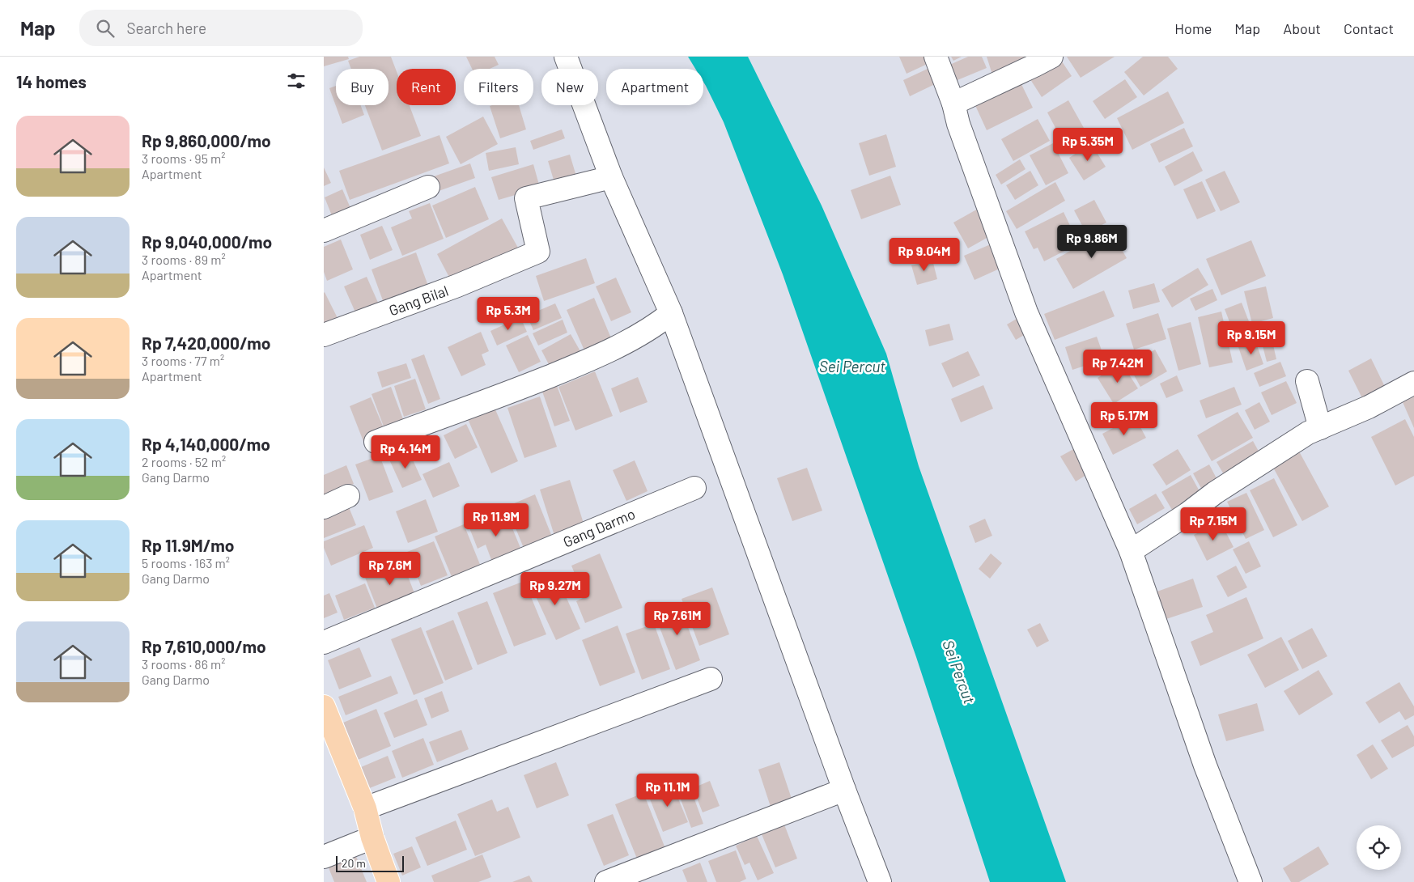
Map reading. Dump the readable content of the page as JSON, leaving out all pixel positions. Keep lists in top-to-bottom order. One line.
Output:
{"streets":{"street":["Gang Bilal","Gang Darmo"]},"water":["Sei Percut"],"scale_bar":"20 m","page":{"header":"Map","search":"Search here","nav":["Home","Map","About","Contact"],"heading":"14 homes","chip":["Buy","Rent","Filters","New","Apartment"],"list":[{"name":"Rp 9,860,000/mo","note":"3 rooms · 95 m² · Apartment"},{"name":"Rp 9,040,000/mo","note":"3 rooms · 89 m² · Apartment"},{"name":"Rp 7,420,000/mo","note":"3 rooms · 77 m² · Apartment"},{"name":"Rp 4,140,000/mo","note":"2 rooms · 52 m² · Gang Darmo"},{"name":"Rp 11.9M/mo","note":"5 rooms · 163 m² · Gang Darmo"},{"name":"Rp 7,610,000/mo","note":"3 rooms · 86 m² · Gang Darmo"}],"price":["Rp 5.35M","Rp 9.86M","Rp 9.04M","Rp 5.3M","Rp 9.15M","Rp 7.42M","Rp 5.17M","Rp 4.14M","Rp 11.9M","Rp 7.15M","Rp 7.6M","Rp 9.27M","Rp 7.61M","Rp 11.1M"],"scale":"20 m"}}
